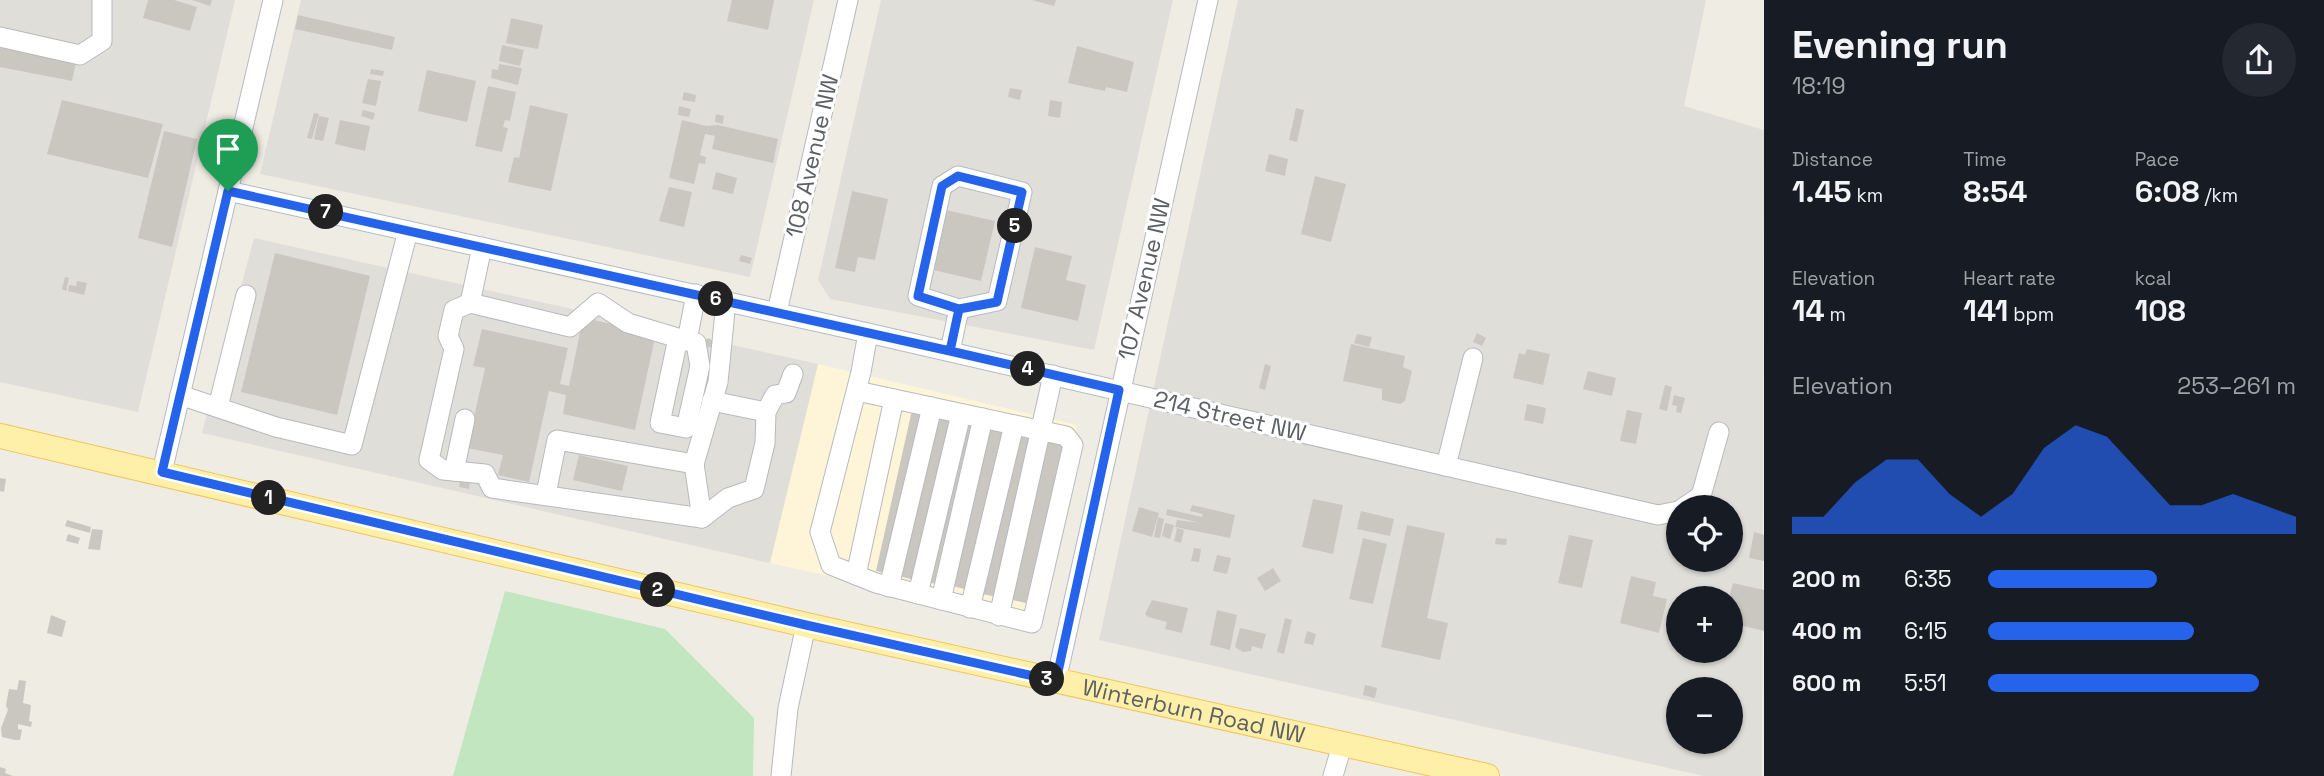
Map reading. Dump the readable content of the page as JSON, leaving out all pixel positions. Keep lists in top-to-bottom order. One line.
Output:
{"streets":{"main road":["Winterburn Road NW"],"street":["108 Avenue NW","107 Avenue NW","214 Street NW"]},"crossings":[["108 Avenue NW","214 Street NW"],["107 Avenue NW","214 Street NW"],["107 Avenue NW","Winterburn Road NW"]],"page":{"heading":["Evening run","18:19"],"stats":[["Distance","1.45 km"],["Time","8:54"],["Pace","6:08 /km"],["Elevation","14 m"],["Heart rate","141 bpm"],["kcal","108"]],"pins":["7","5","6","4","1","2","3"],"chart":["Elevation","253–261 m"],"map_buttons":["+","−"],"list":[{"name":"200 m","note":"6:35"},{"name":"400 m","note":"6:15"},{"name":"600 m","note":"5:51"}]}}
